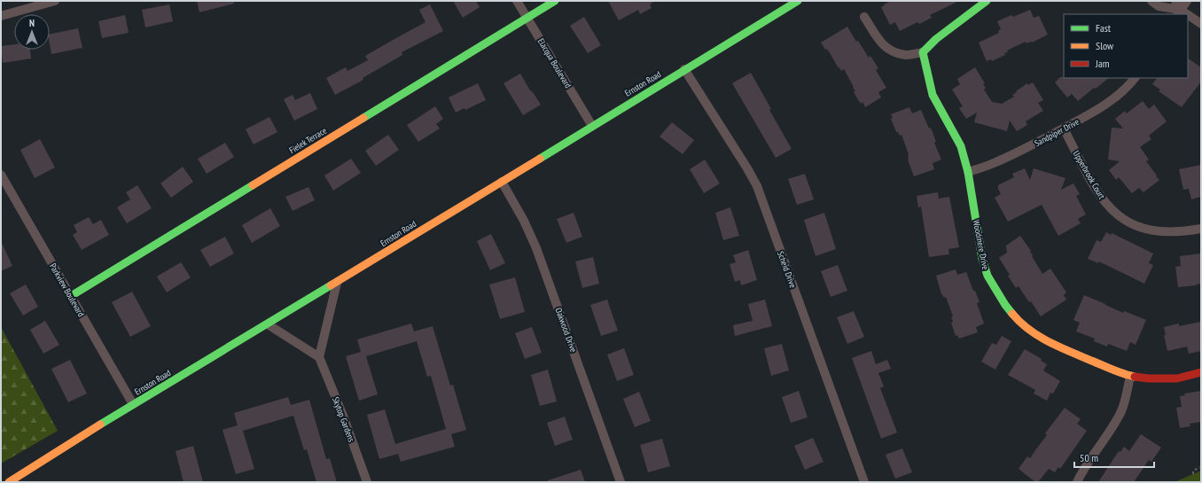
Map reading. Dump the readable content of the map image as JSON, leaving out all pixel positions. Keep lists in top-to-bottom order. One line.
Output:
{"streets":{"street":["Elacqua Boulevard","Ernston Road","Sandpiper Drive","Fielek Terrace","Upperbrook Court","Woodmere Drive","Scheid Drive","Parkview Boulevard","Oakwood Drive","Skytop Gardens"]},"crossings":[["Elacqua Boulevard","Ernston Road"],["Elacqua Boulevard","Fielek Terrace"],["Ernston Road","Scheid Drive"],["Ernston Road","Parkview Boulevard"],["Ernston Road","Oakwood Drive"],["Sandpiper Drive","Upperbrook Court"],["Sandpiper Drive","Woodmere Drive"],["Fielek Terrace","Parkview Boulevard"]],"legend":["Fast","Slow","Jam"],"scale_bar":"50 m","north":"top"}
